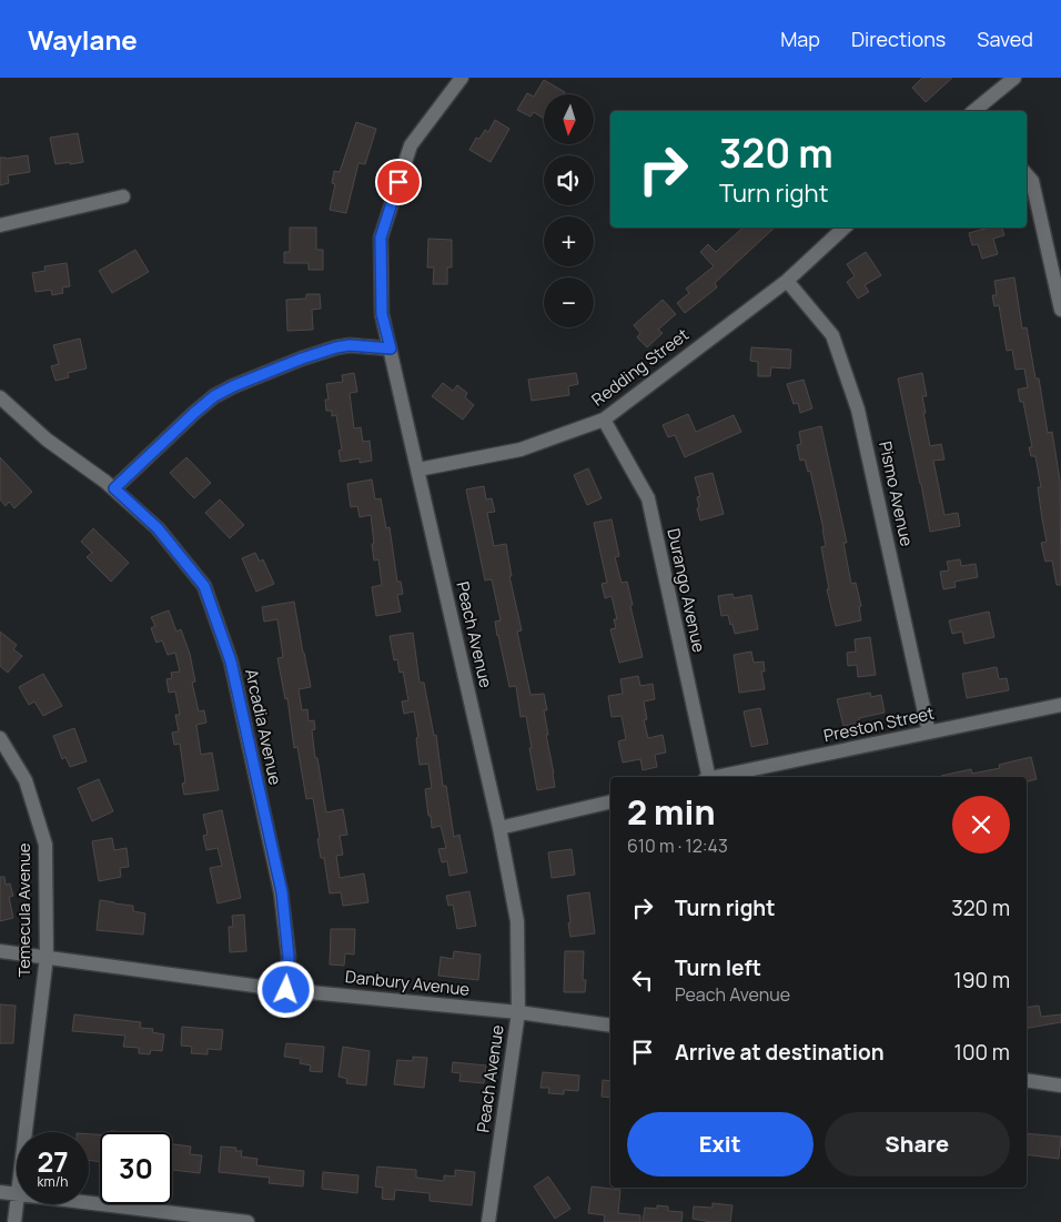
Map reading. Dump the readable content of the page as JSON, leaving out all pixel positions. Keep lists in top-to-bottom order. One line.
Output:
{"streets":{"street":["Redding Street","Pismo Avenue","Durango Avenue","Peach Avenue","Preston Street","Arcadia Avenue","Temecula Avenue","Danbury Avenue"]},"crossings":[["Redding Street","Pismo Avenue"],["Redding Street","Durango Avenue"],["Redding Street","Peach Avenue"],["Pismo Avenue","Preston Street"],["Peach Avenue","Danbury Avenue"],["Arcadia Avenue","Danbury Avenue"],["Temecula Avenue","Danbury Avenue"]],"north":"bottom","page":{"header":"Waylane","nav":["Map","Directions","Saved"],"map_buttons":["+","−"],"turn":["320 m","Turn right"],"heading":["2 min","610 m · 12:43"],"list":[{"name":"Turn right","value":"320 m"},{"name":"Turn left","note":"Peach Avenue","value":"190 m"},{"name":"Arrive at destination","value":"100 m"}],"buttons":["Exit","Share"],"speed":"27 km/h","limit":"30"}}
